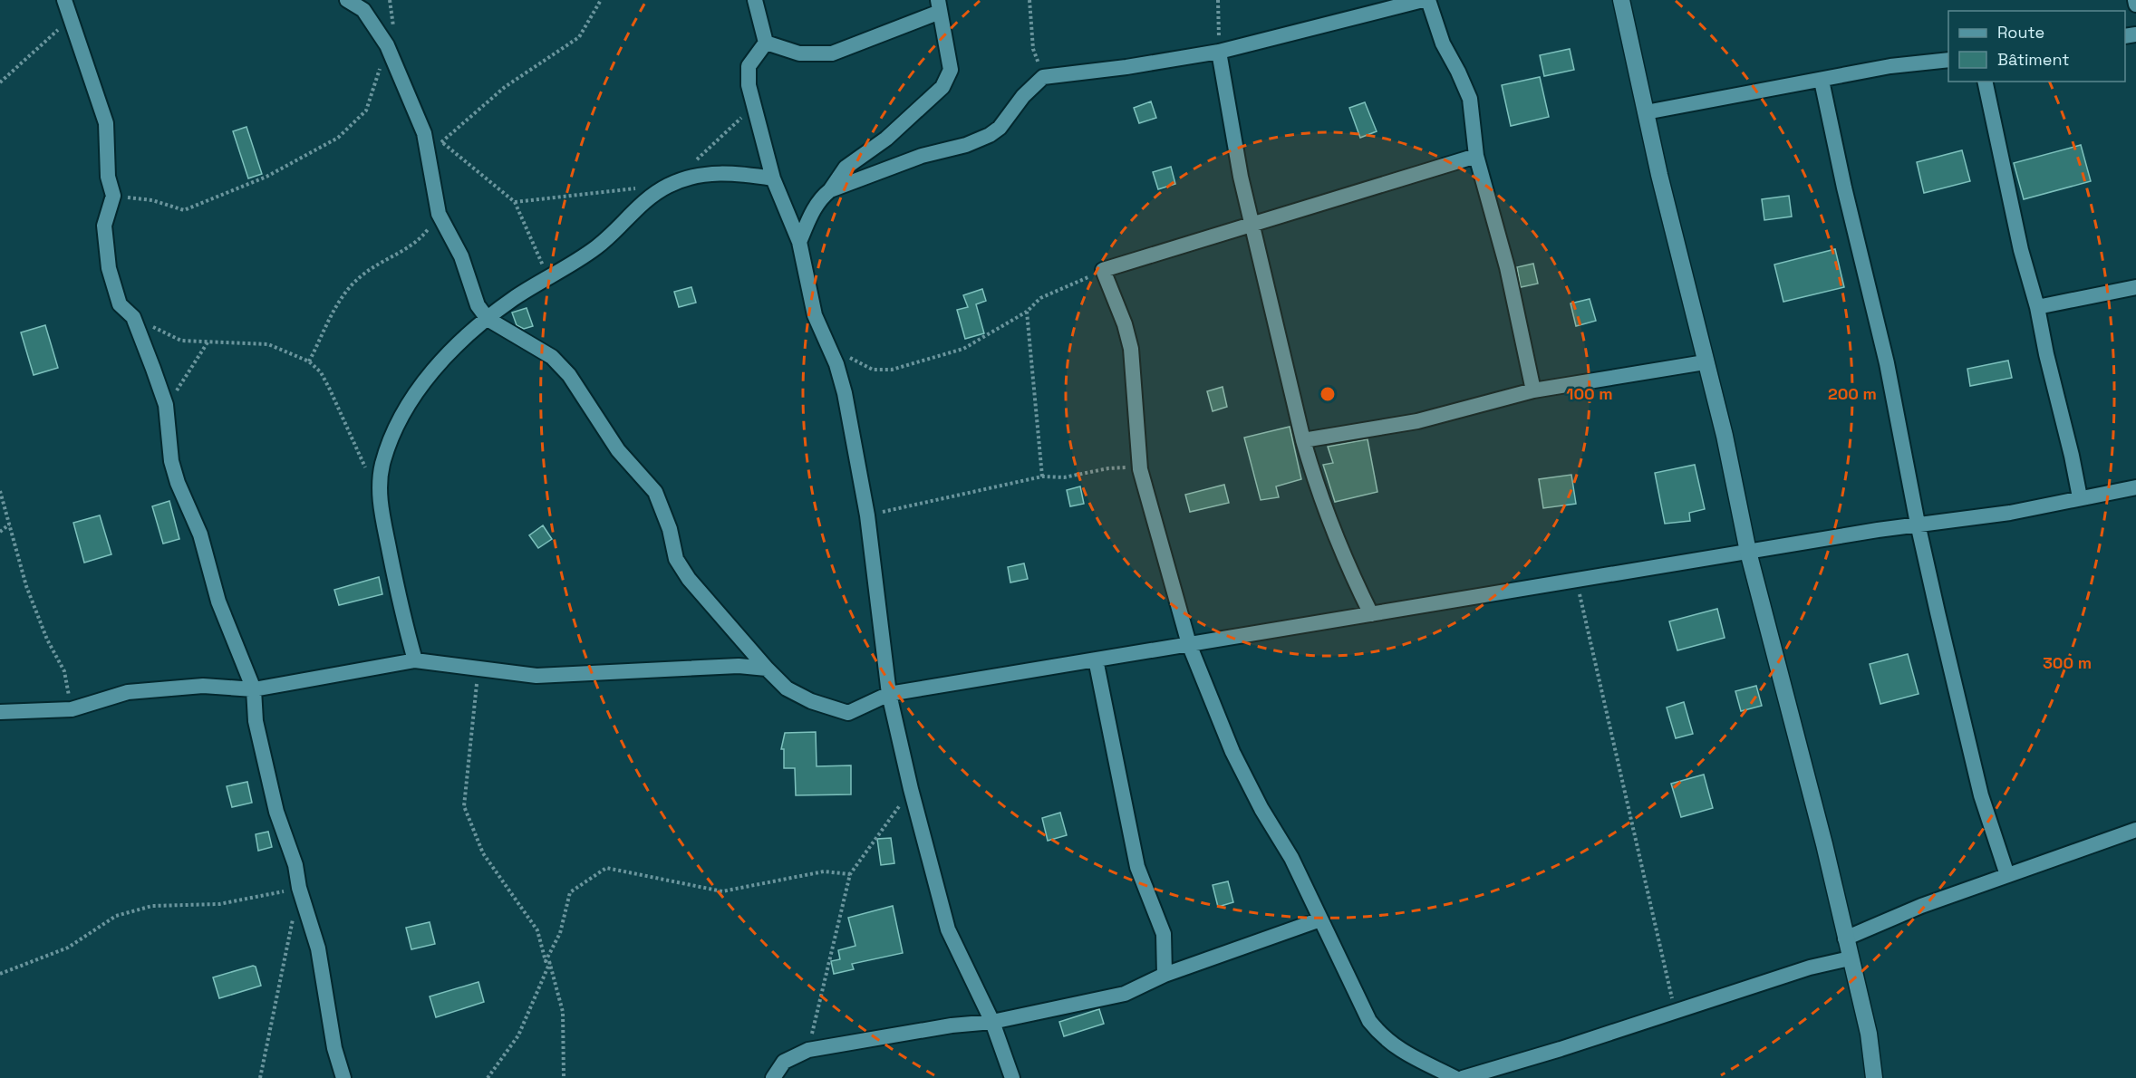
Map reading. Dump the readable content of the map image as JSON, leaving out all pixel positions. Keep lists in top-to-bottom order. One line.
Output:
{"legend":["Route","Bâtiment"],"rings":["100 m","200 m","300 m"]}
